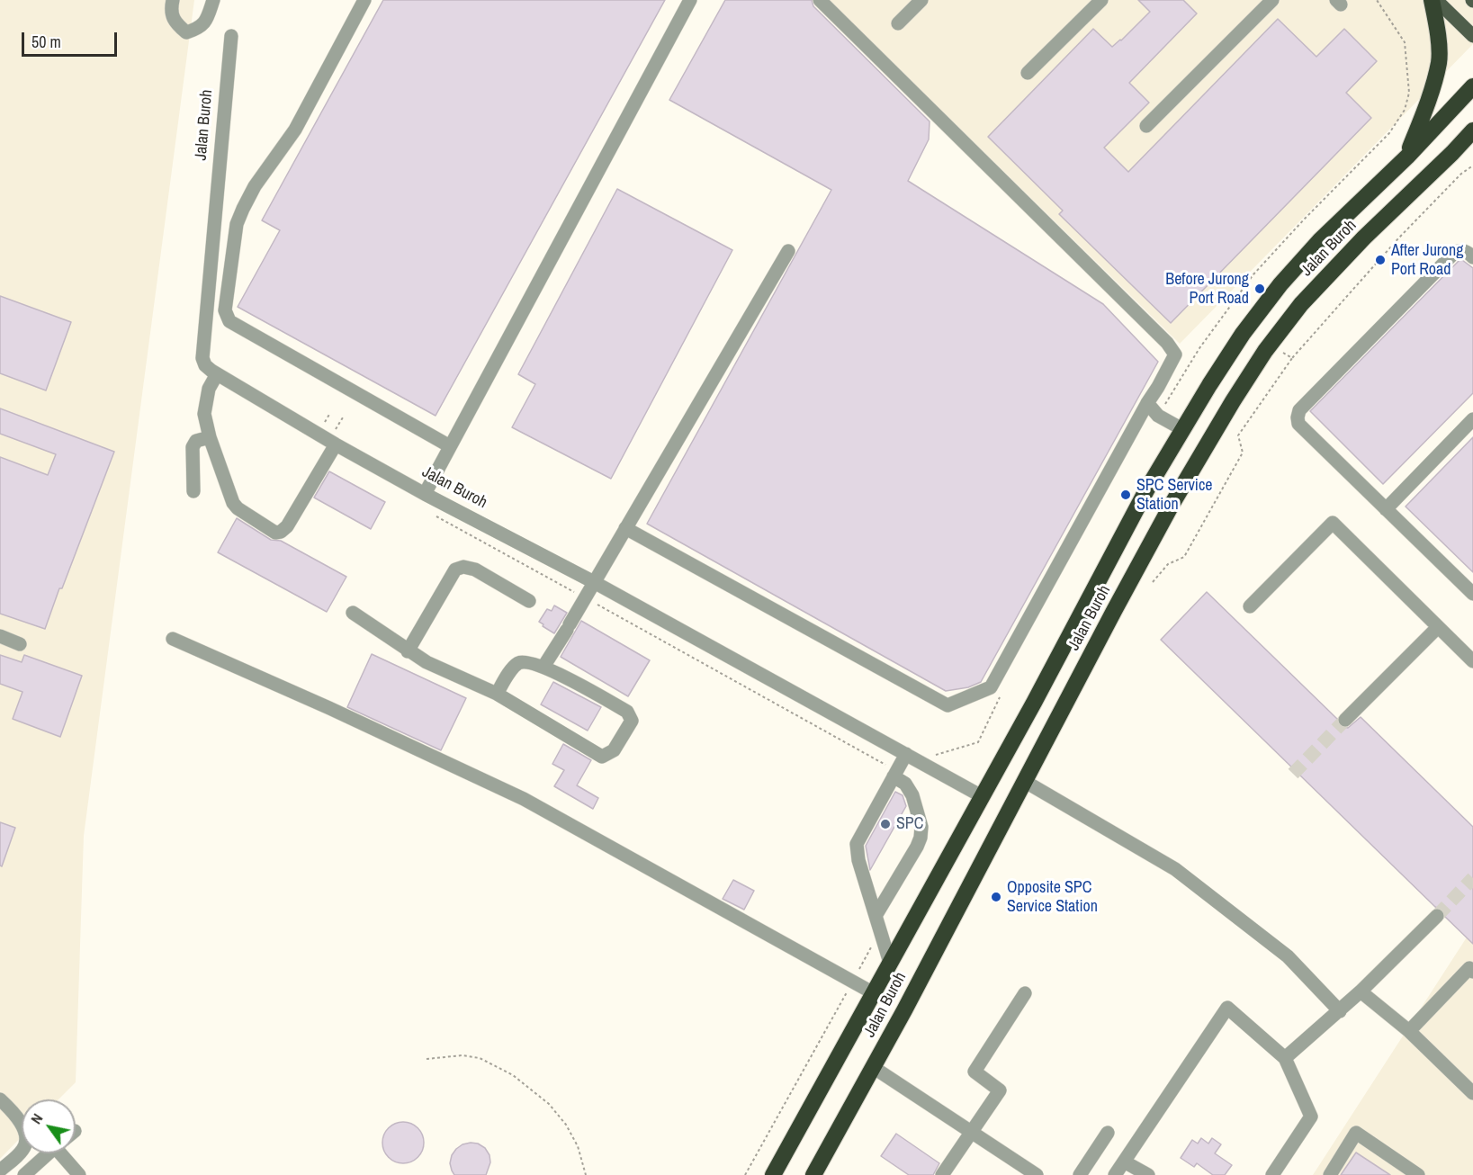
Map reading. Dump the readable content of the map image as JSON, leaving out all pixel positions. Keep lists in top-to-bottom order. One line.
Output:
{"streets":{"highway":["Jalan Buroh"]},"places":["After Jurong Port Road","Before Jurong Port Road","SPC Service Station","SPC","Opposite SPC Service Station"],"scale_bar":"50 m","north":"top left"}
